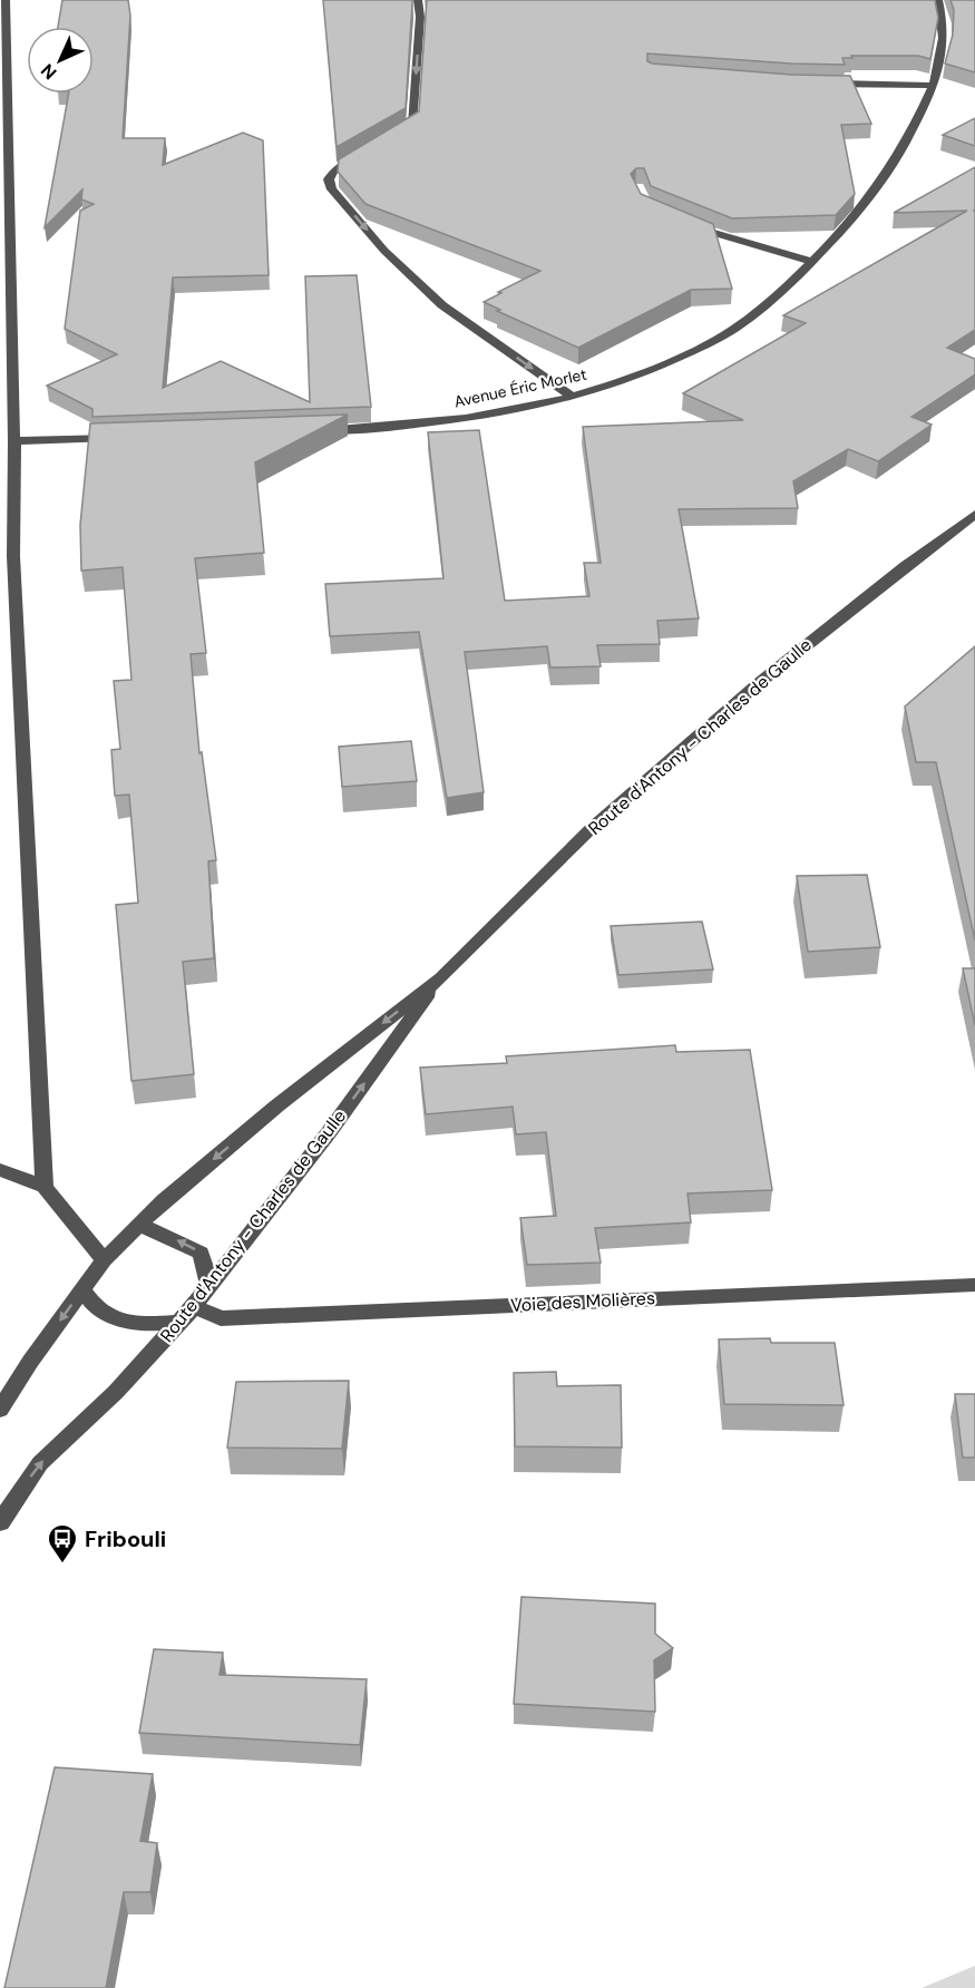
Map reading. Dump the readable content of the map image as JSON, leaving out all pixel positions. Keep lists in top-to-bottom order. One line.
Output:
{"streets":{"street":["Avenue Éric Morlet","Route d'Antony - Charles de Gaulle","Voie des Molières"]},"crossings":[["Route d'Antony - Charles de Gaulle","Voie des Molières"]],"places":{"bus stop":["Fribouli"]},"north":"bottom left"}
